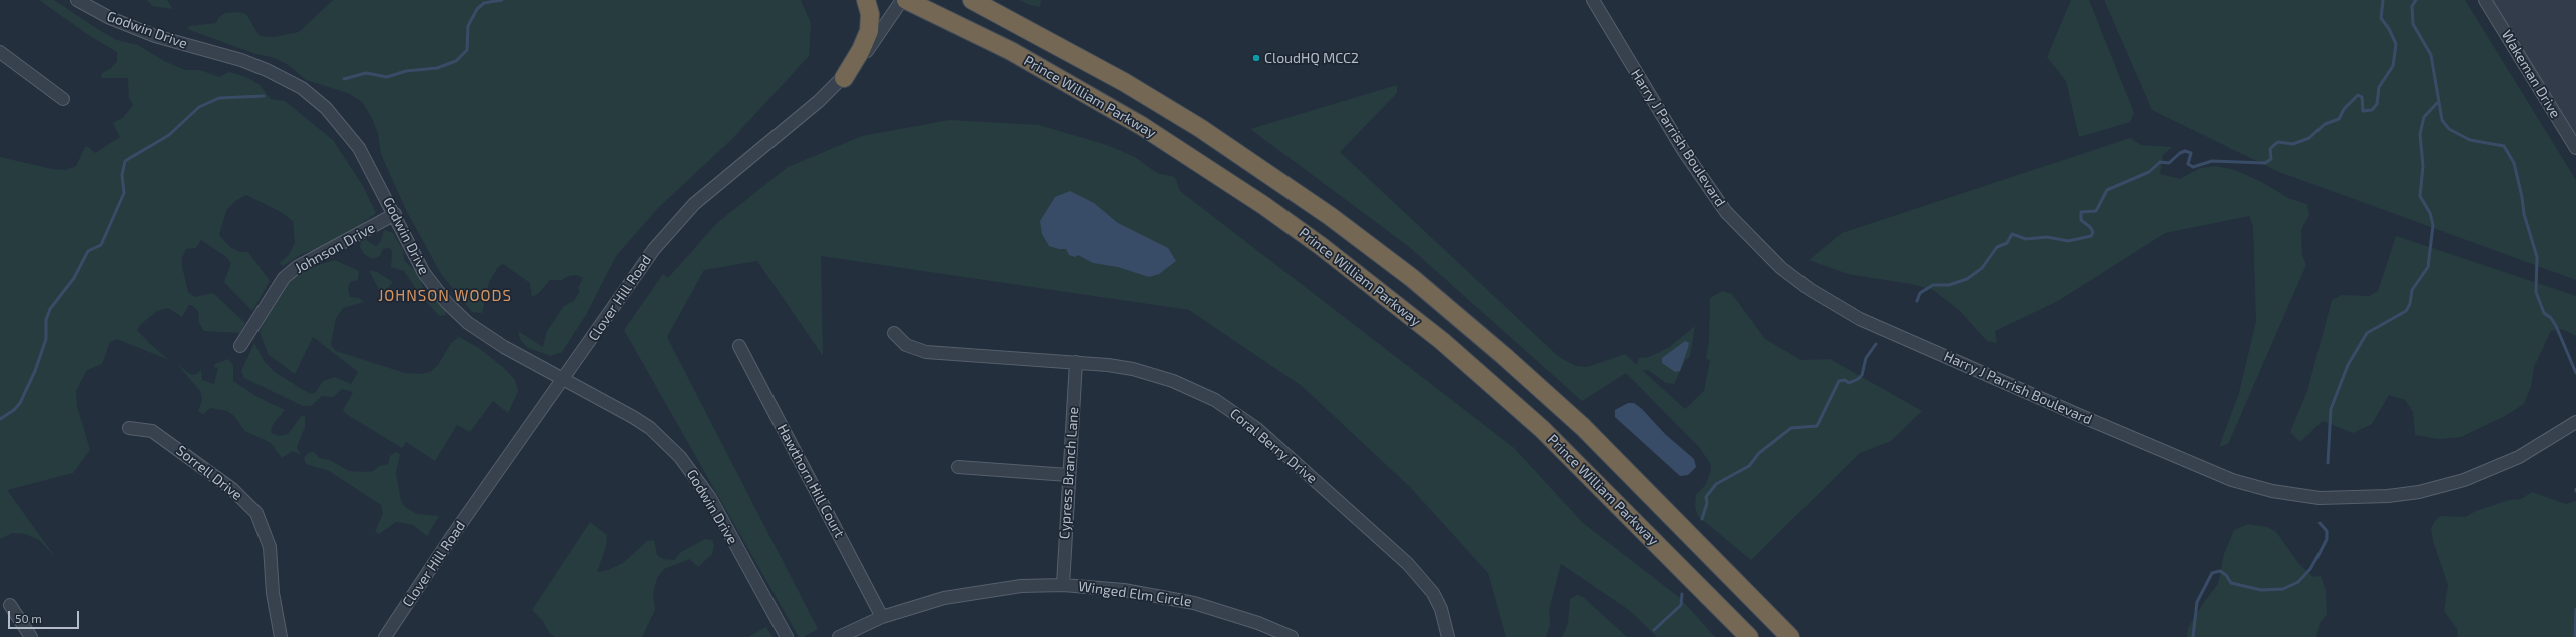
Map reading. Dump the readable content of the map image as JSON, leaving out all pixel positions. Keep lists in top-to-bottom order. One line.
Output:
{"streets":{"highway":["Prince William Parkway"],"street":["Godwin Drive","Wakeman Drive","Harry J Parrish Boulevard","Johnson Drive","Clover Hill Road","Coral Berry Drive","Sorrell Drive","Cypress Branch Lane","Hawthorn Hill Court","Winged Elm Circle"]},"crossings":[["Godwin Drive","Johnson Drive"],["Godwin Drive","Clover Hill Road"],["Coral Berry Drive","Cypress Branch Lane"],["Cypress Branch Lane","Winged Elm Circle"],["Hawthorn Hill Court","Winged Elm Circle"]],"districts":["JOHNSON WOODS"],"places":["CloudHQ MCC2"],"scale_bar":"50 m"}
